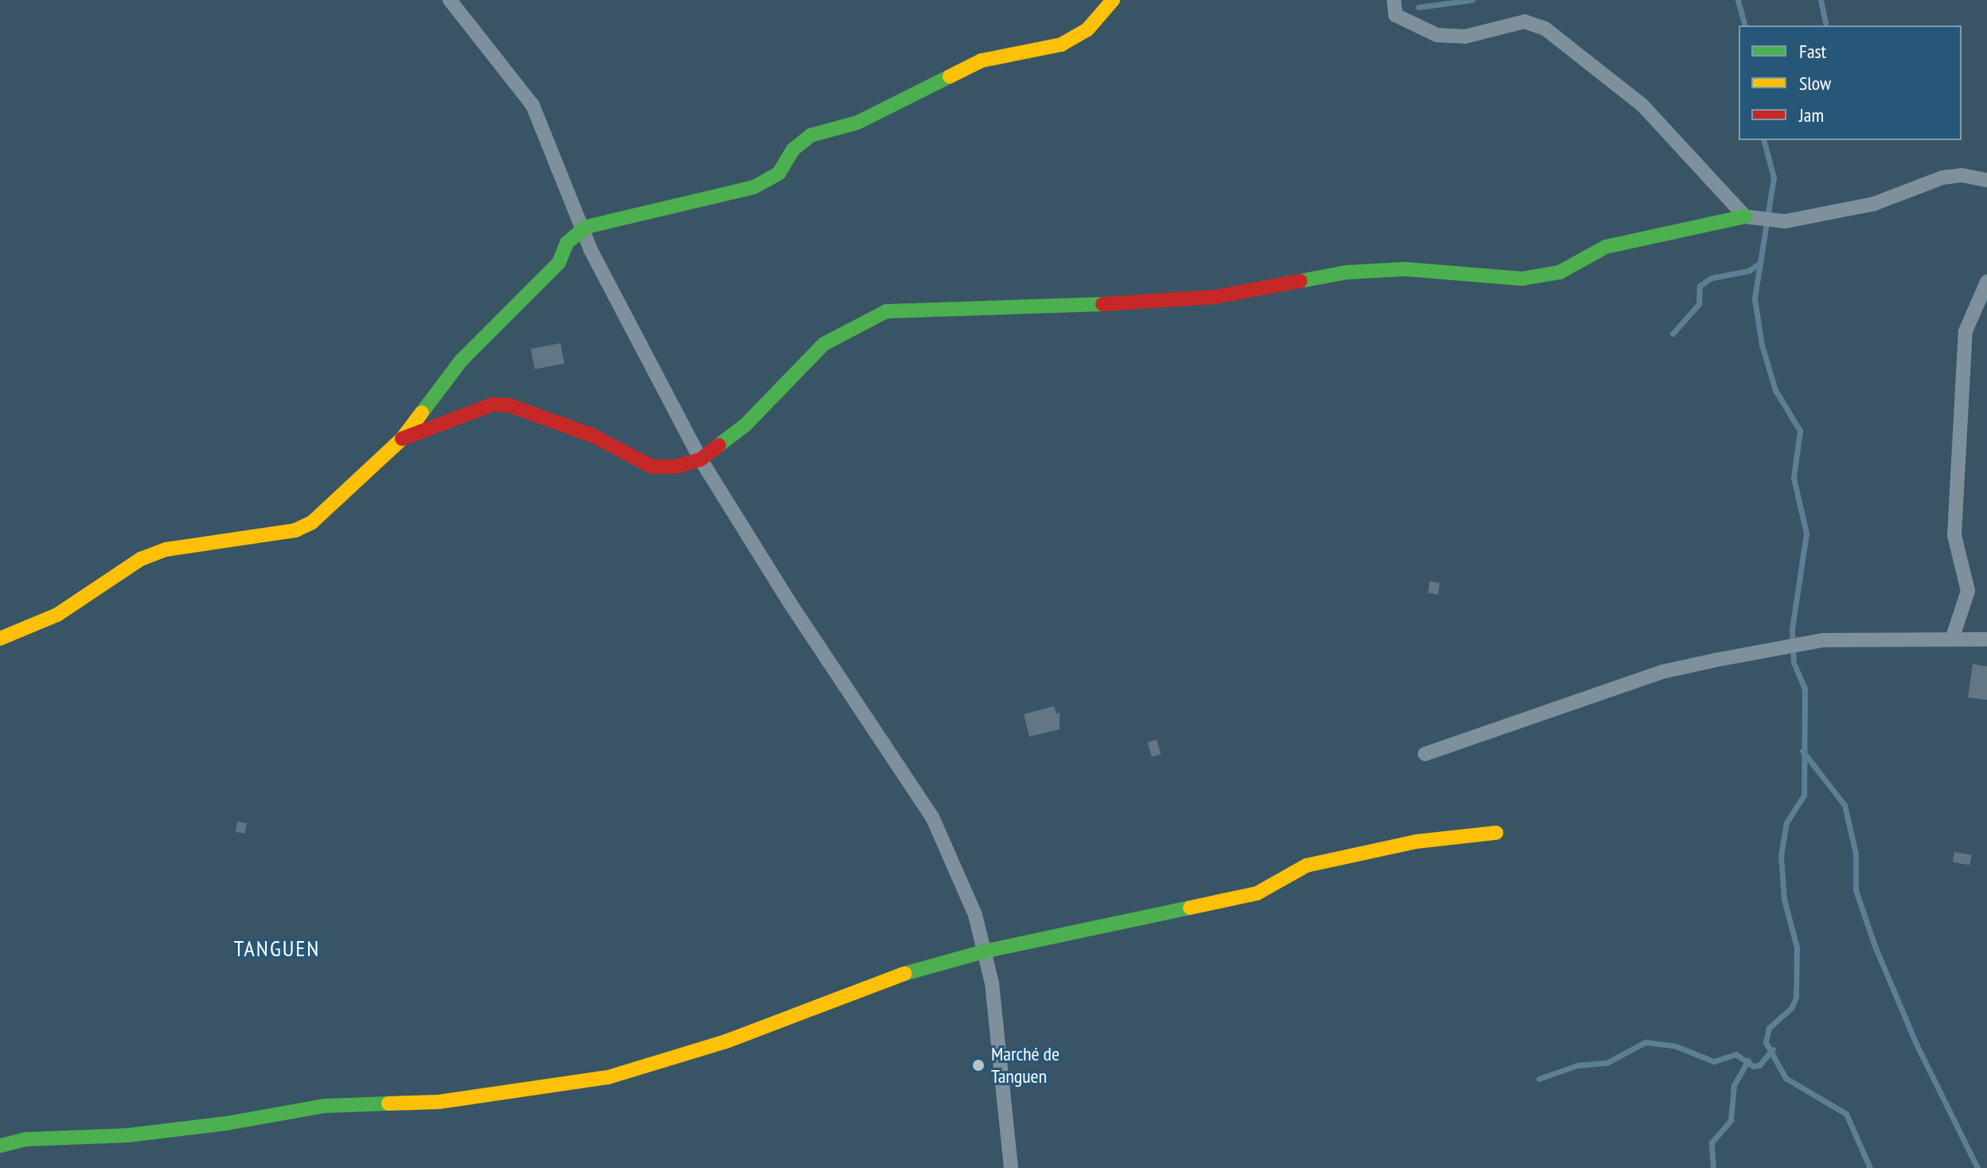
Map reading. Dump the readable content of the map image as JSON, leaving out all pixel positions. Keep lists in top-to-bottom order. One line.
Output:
{"districts":["TANGUEN"],"places":["Marché de Tanguen"],"legend":["Fast","Slow","Jam"]}
